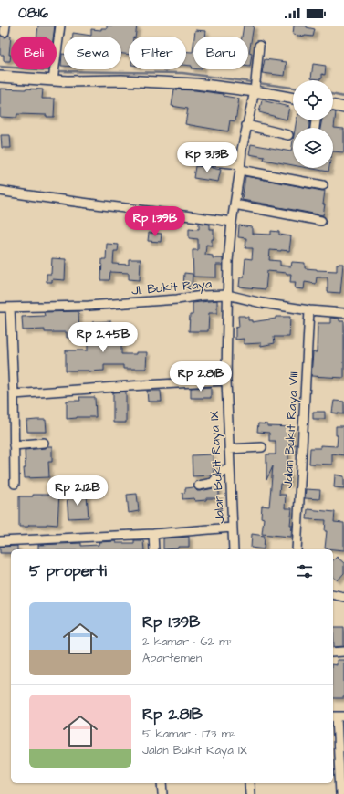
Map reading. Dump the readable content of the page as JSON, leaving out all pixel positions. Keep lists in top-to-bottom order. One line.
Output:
{"streets":{"street":["Jl. Bukit Raya","Jalan Bukit Raya VIII","Jalan Bukit Raya IX"]},"crossings":[["Jl. Bukit Raya","Jalan Bukit Raya VIII"],["Jl. Bukit Raya","Jalan Bukit Raya IX"]],"page":{"status":"08:16","chip":["Beli","Sewa","Filter","Baru"],"price":["Rp 3.13B","Rp 1.39B","Rp 2.45B","Rp 2.81B","Rp 2.12B"],"heading":"5 properti","list":[{"name":"Rp 1.39B","note":"2 kamar · 62 m² · Apartemen"},{"name":"Rp 2.81B","note":"5 kamar · 173 m² · Jalan Bukit Raya IX"}]}}
